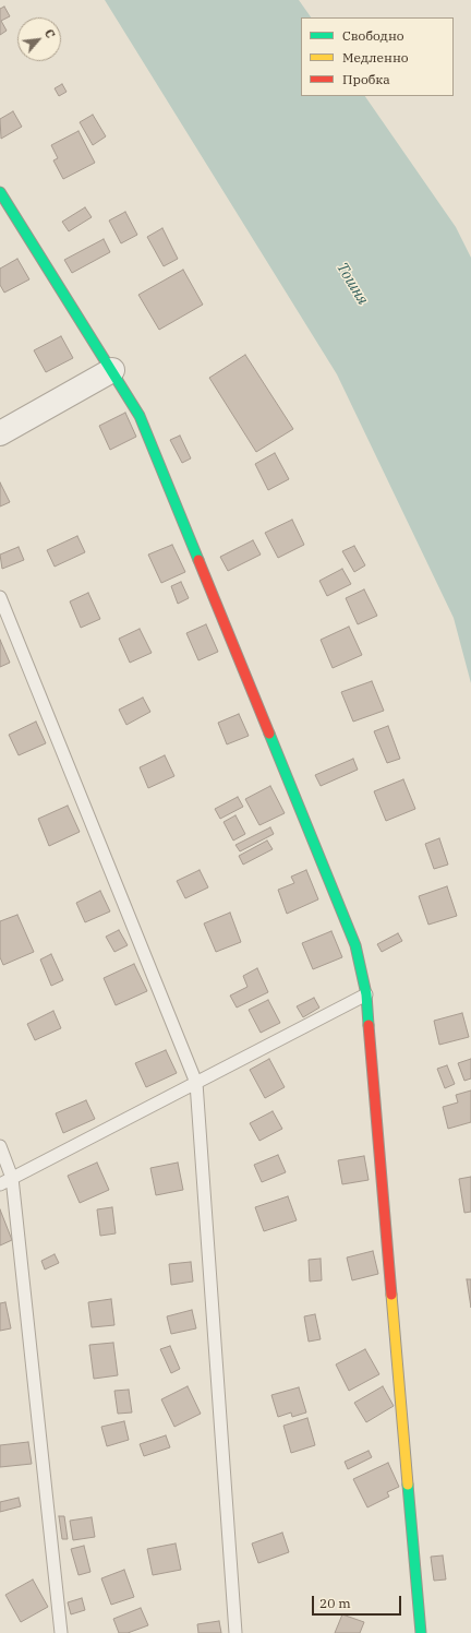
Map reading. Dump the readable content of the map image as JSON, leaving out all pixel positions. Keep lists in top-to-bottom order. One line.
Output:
{"water":["Тошня"],"legend":["Свободно","Медленно","Пробка"],"scale_bar":"20 m","north":"top right"}
